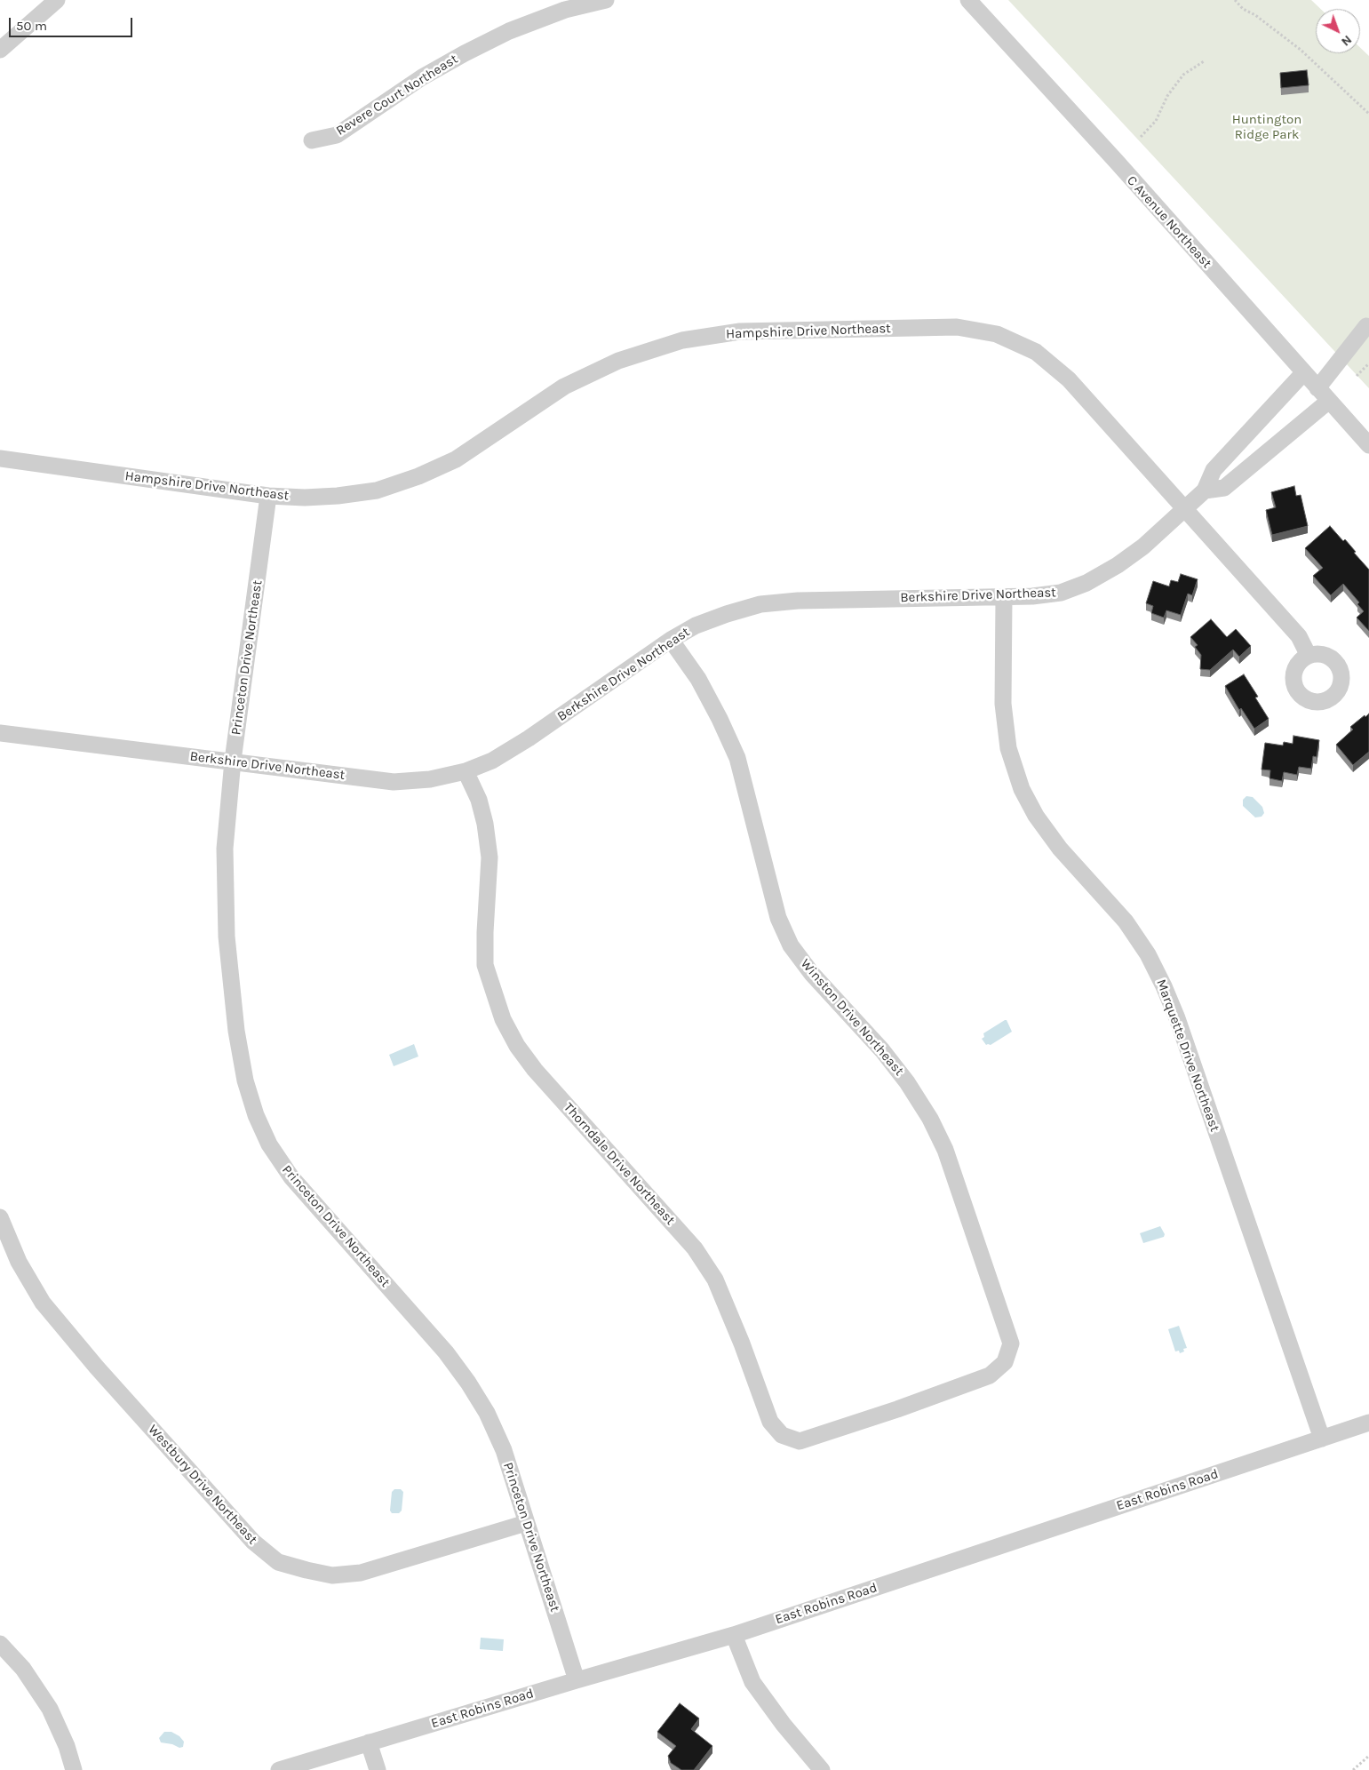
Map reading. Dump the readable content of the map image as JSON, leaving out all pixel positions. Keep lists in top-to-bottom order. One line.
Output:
{"streets":{"street":["Revere Court Northeast","C Avenue Northeast","Hampshire Drive Northeast","Berkshire Drive Northeast","Princeton Drive Northeast","Winston Drive Northeast","Marquette Drive Northeast","Thorndale Drive Northeast","Westbury Drive Northeast","East Robins Road"]},"crossings":[["C Avenue Northeast","Berkshire Drive Northeast"],["Hampshire Drive Northeast","Berkshire Drive Northeast"],["Hampshire Drive Northeast","Princeton Drive Northeast"],["Berkshire Drive Northeast","Princeton Drive Northeast"],["Berkshire Drive Northeast","Winston Drive Northeast"],["Berkshire Drive Northeast","Marquette Drive Northeast"],["Berkshire Drive Northeast","Thorndale Drive Northeast"],["Princeton Drive Northeast","Westbury Drive Northeast"],["Princeton Drive Northeast","East Robins Road"],["Winston Drive Northeast","Thorndale Drive Northeast"],["Marquette Drive Northeast","East Robins Road"]],"parks":["Huntington Ridge Park"],"scale_bar":"50 m","north":"bottom right"}
